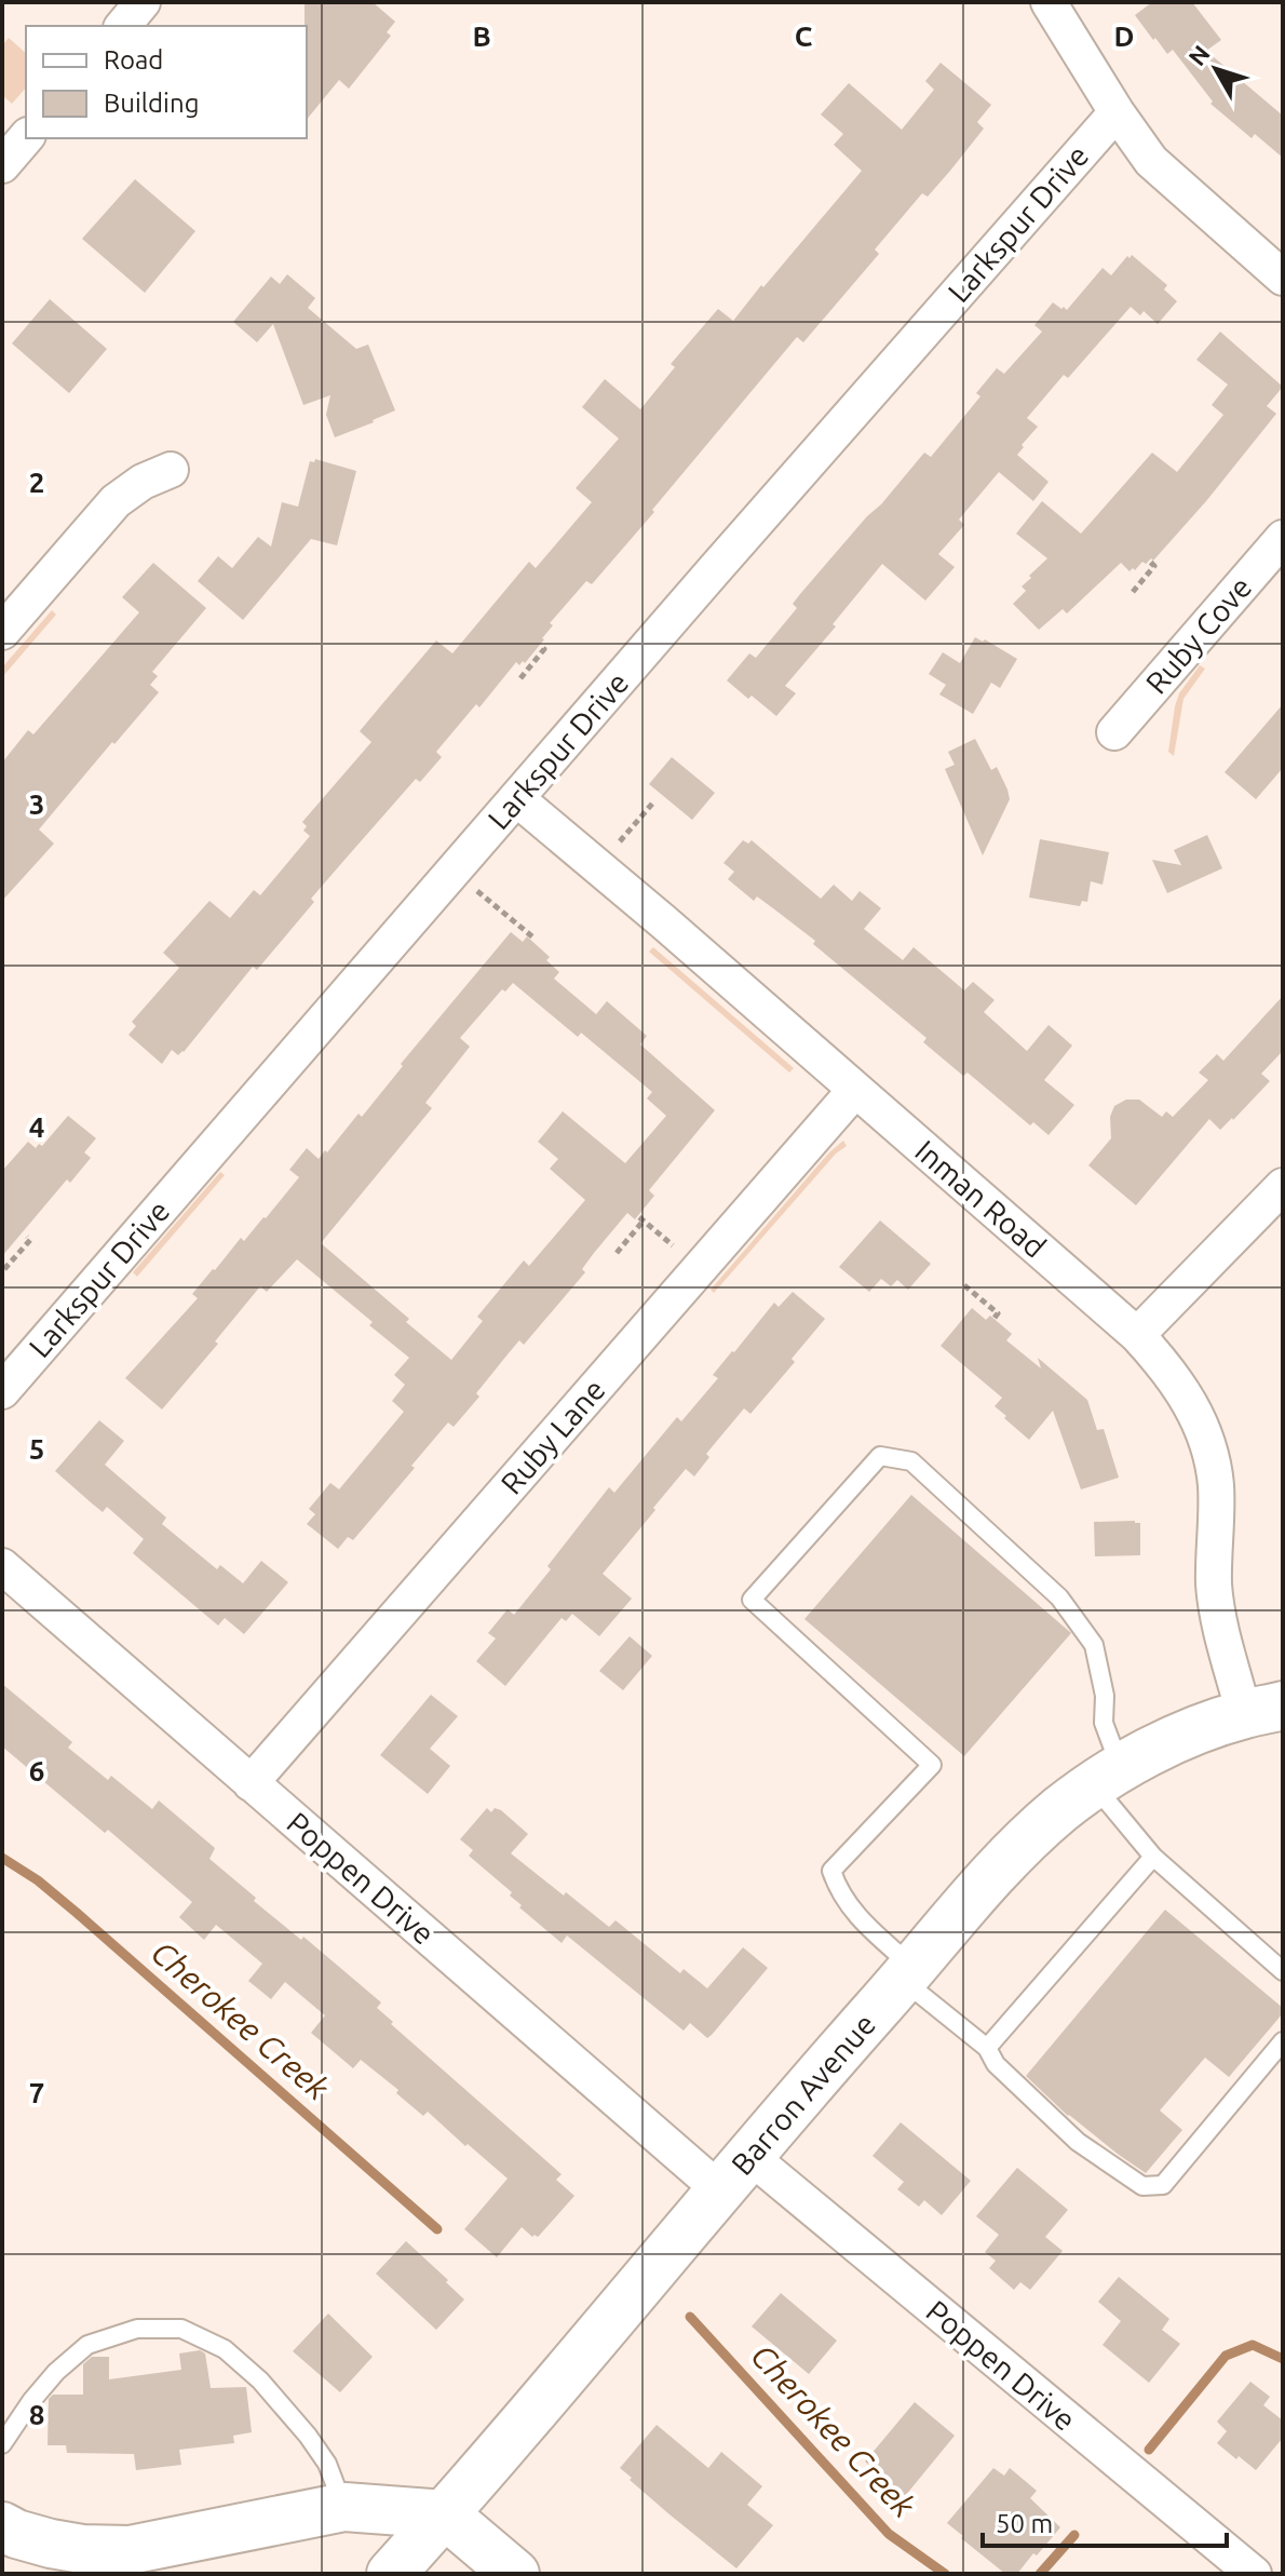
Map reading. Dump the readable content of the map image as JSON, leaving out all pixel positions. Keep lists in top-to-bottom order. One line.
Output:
{"streets":{"main road":["Barron Avenue"],"street":["Larkspur Drive","Ruby Cove","Inman Road","Ruby Lane","Poppen Drive"]},"crossings":[["Larkspur Drive","Inman Road"],["Inman Road","Ruby Lane"],["Inman Road","Barron Avenue"],["Ruby Lane","Poppen Drive"],["Poppen Drive","Barron Avenue"]],"water":["Cherokee Creek"],"legend":["Road","Building"],"scale_bar":"50 m","north":"top left","grid":{"columns":["B","C","D"],"rows":["2","3","4","5","6","7","8"]}}
